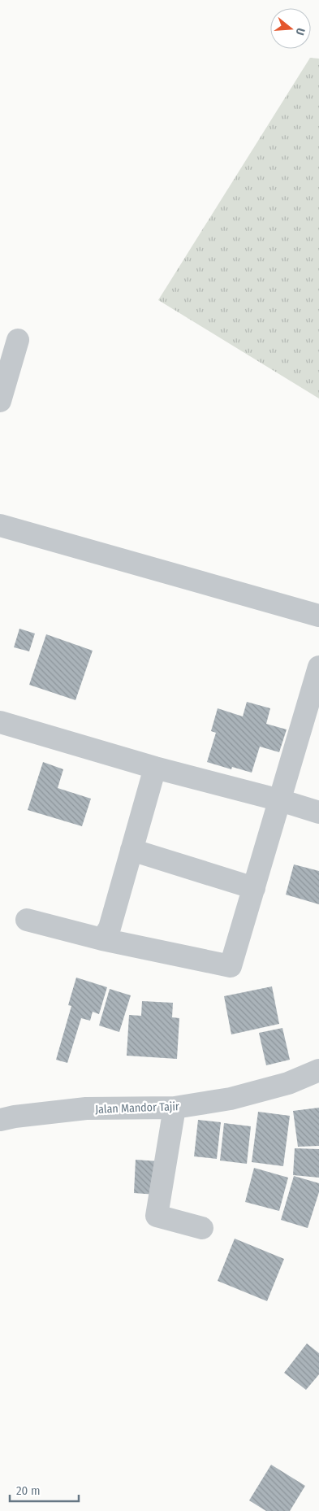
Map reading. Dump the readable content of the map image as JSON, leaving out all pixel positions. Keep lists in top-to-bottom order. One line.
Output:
{"streets":{"street":["Jalan Mandor Tajir"]},"scale_bar":"20 m","north":"right"}
